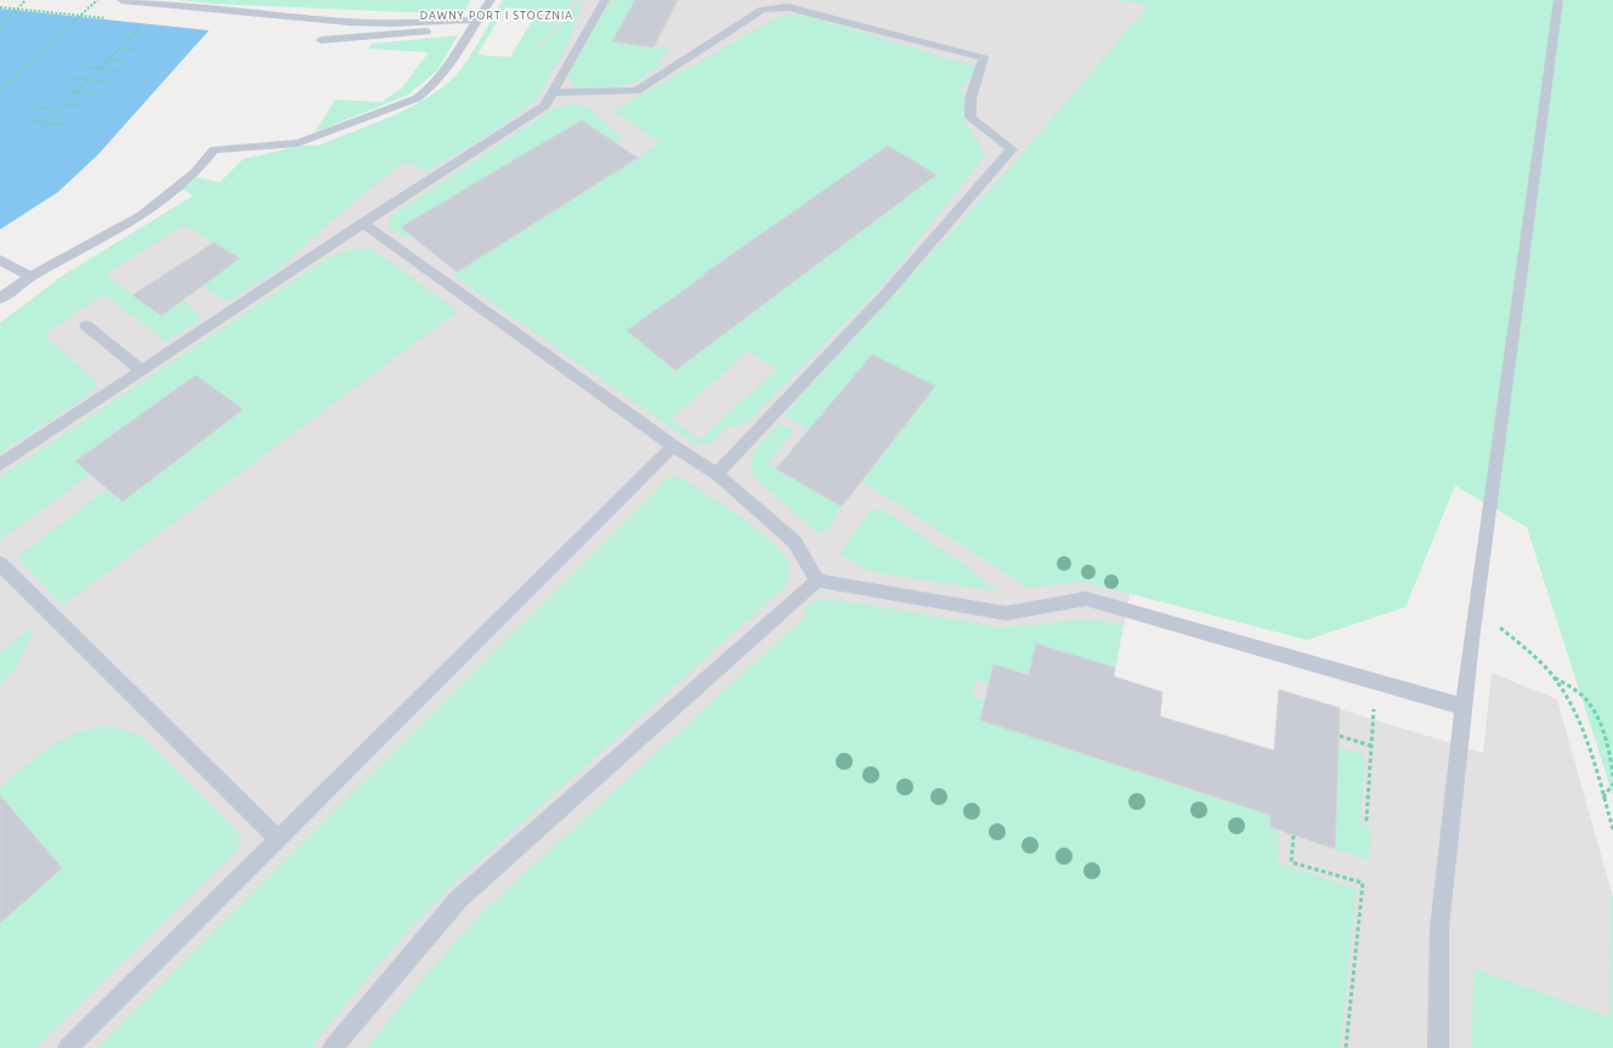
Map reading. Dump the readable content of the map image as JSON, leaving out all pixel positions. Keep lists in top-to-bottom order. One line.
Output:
{"districts":["DAWNY PORT I STOCZNIA"]}
